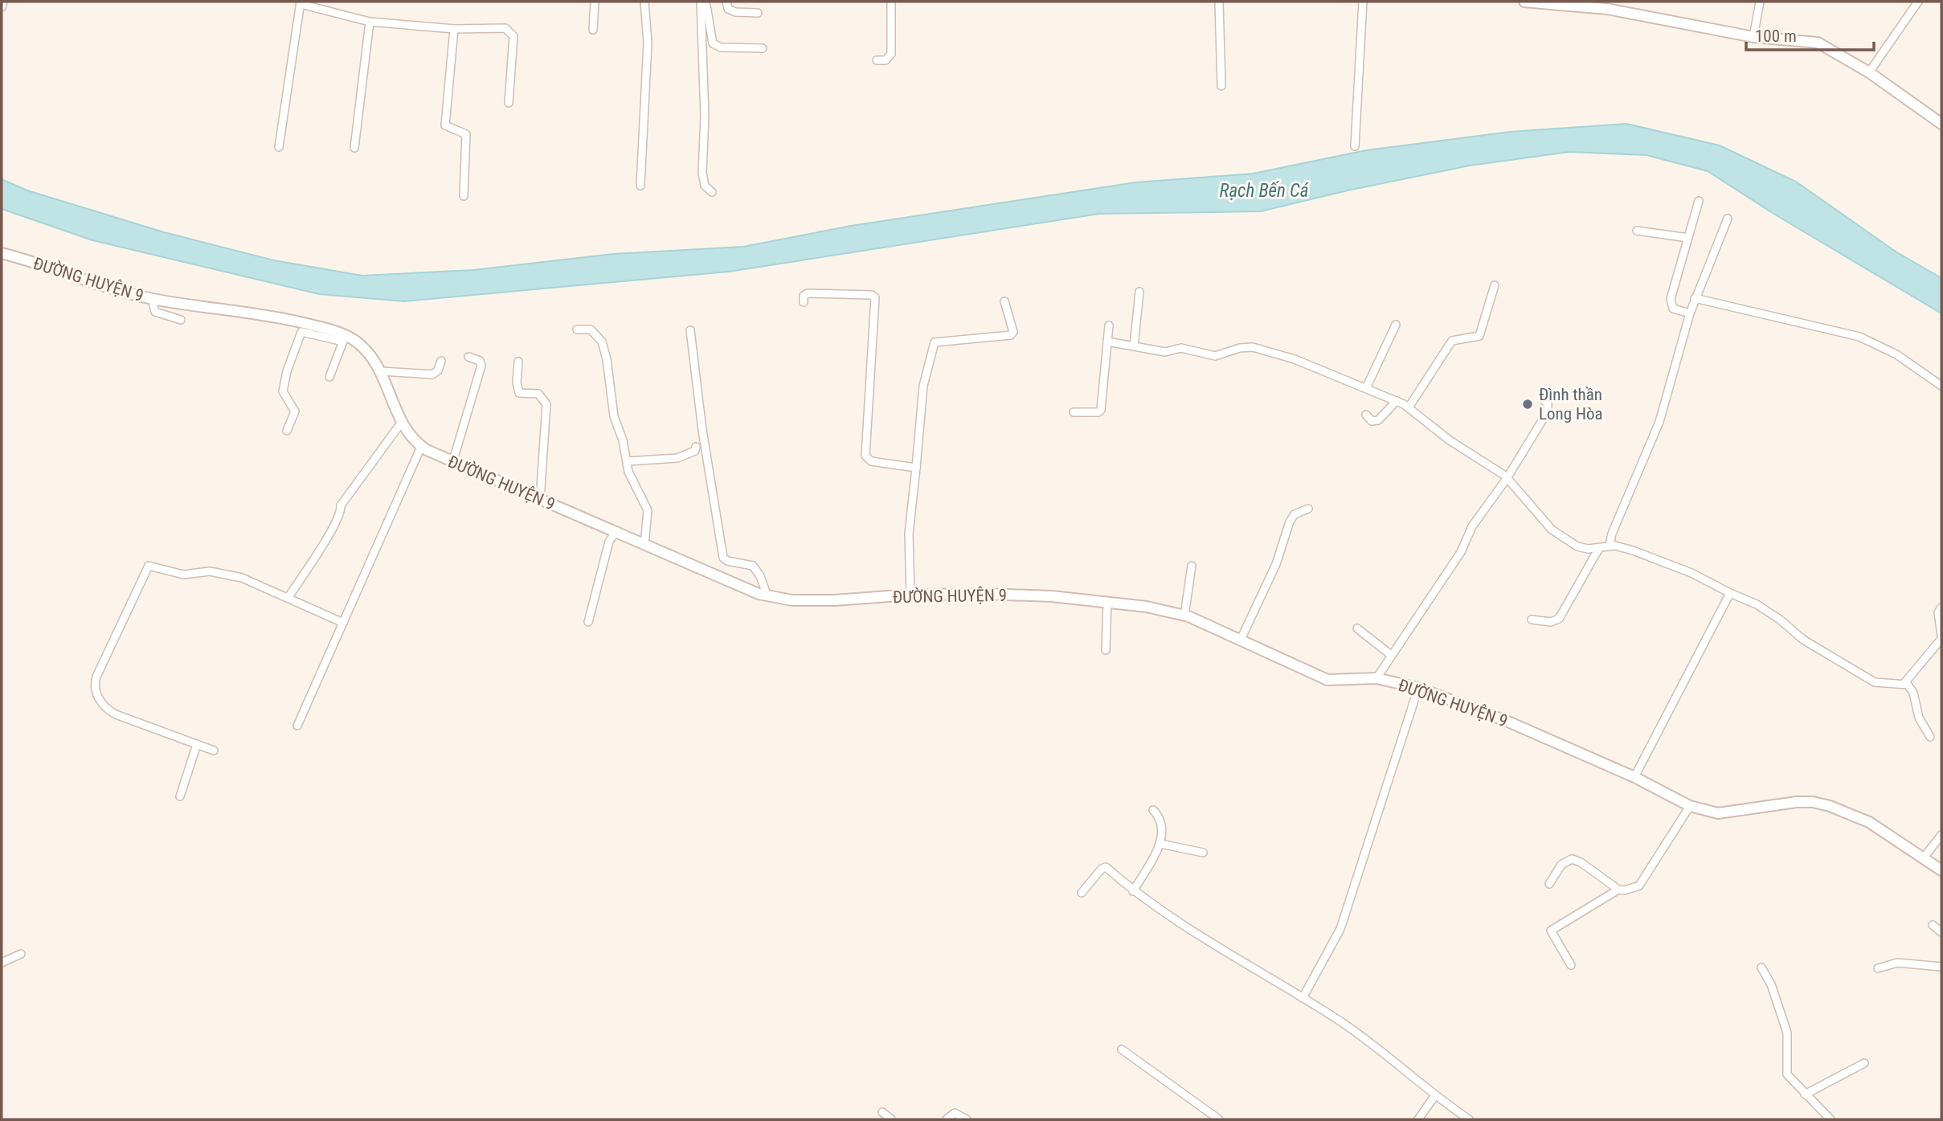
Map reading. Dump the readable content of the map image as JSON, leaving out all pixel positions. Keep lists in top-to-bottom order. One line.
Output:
{"streets":{"street":["ĐƯỜNG HUYỆN 9"]},"water":["Rạch Bến Cá"],"places":["Đình thần Long Hòa"],"scale_bar":"100 m"}
